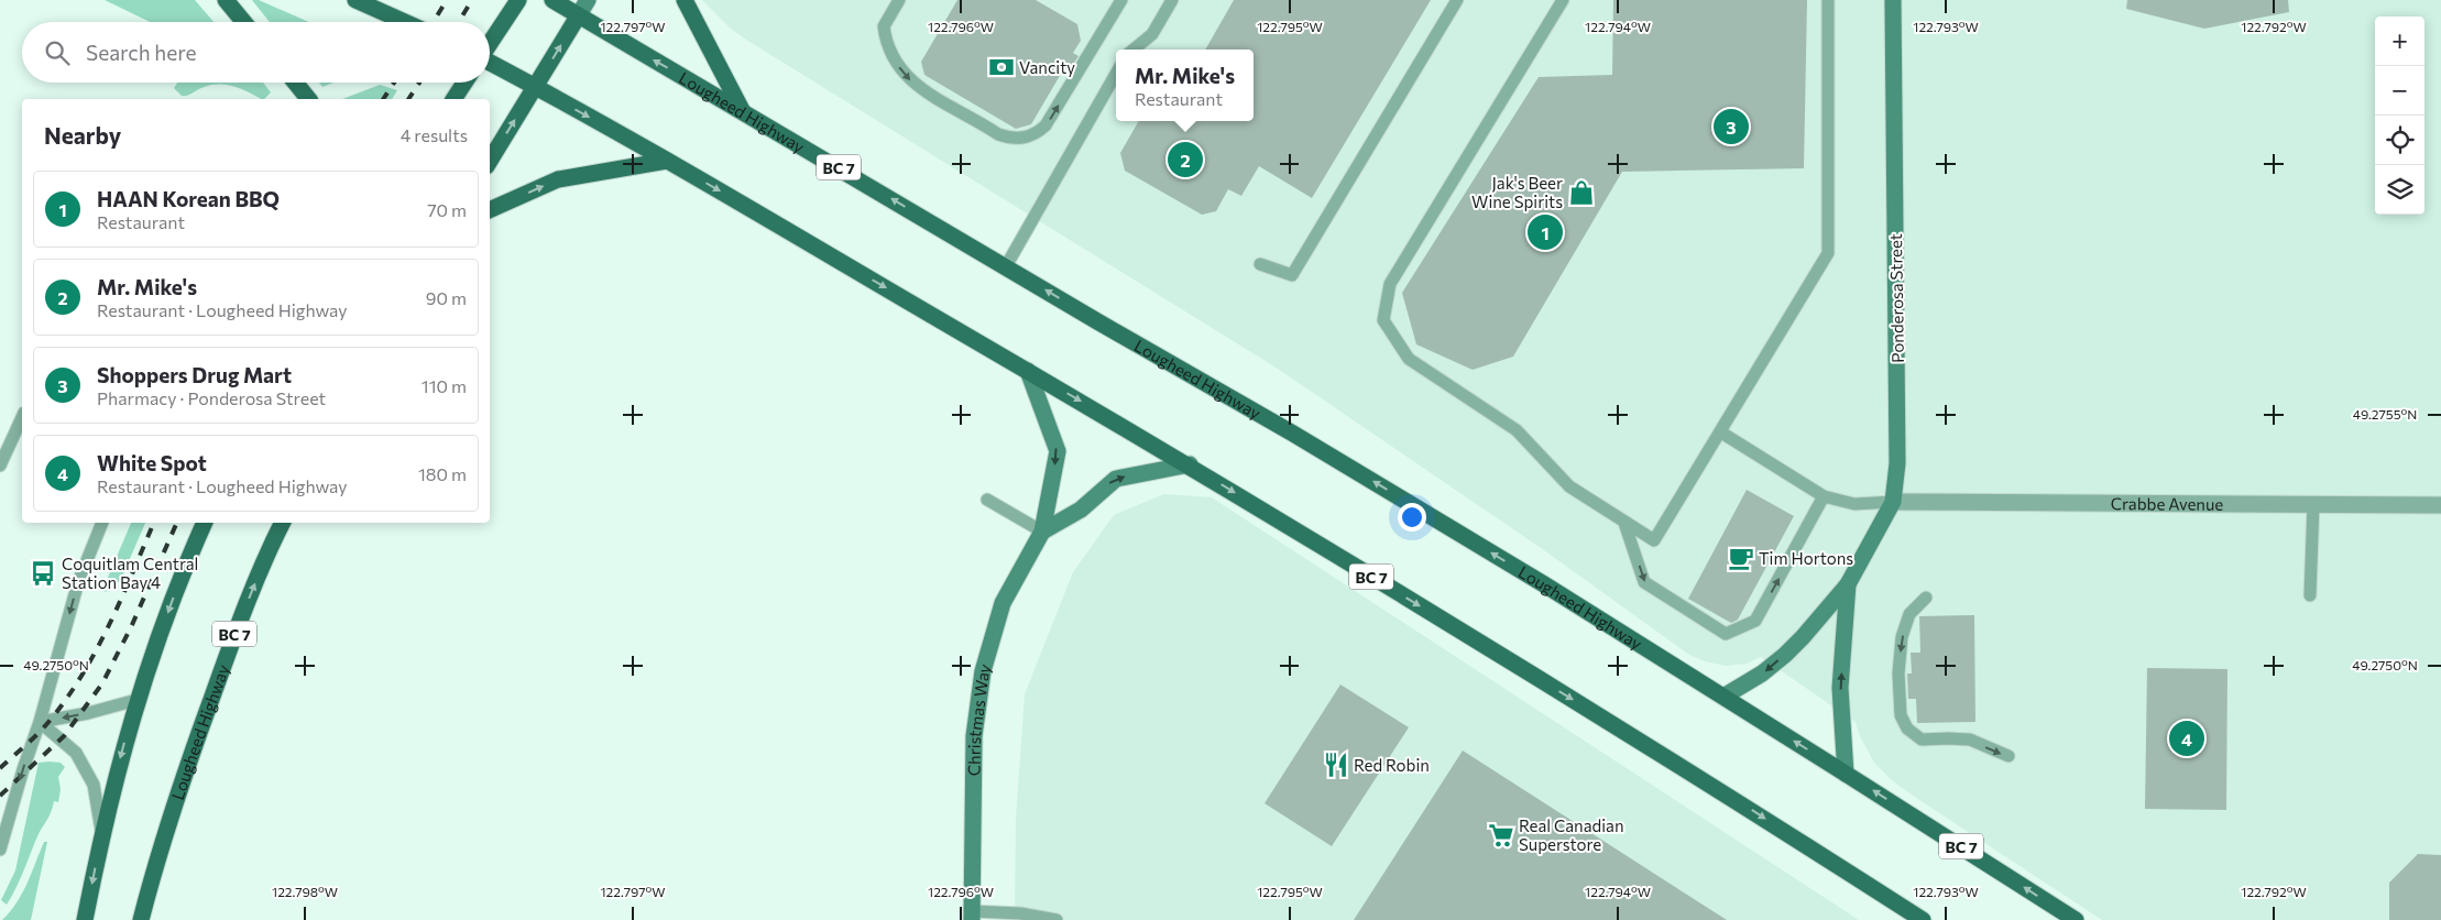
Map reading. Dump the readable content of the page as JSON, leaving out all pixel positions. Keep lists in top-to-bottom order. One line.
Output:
{"streets":{"main road":["Lougheed Highway","BC 7"],"street":["Ponderosa Street","Crabbe Avenue","Christmas Way"]},"crossings":[["Lougheed Highway","BC 7"],["Lougheed Highway","Ponderosa Street"],["BC 7","Christmas Way"],["Ponderosa Street","Crabbe Avenue"]],"places":{"bank":["Vancity"],"shop":["Jak's Beer Wine Spirits"],"cafe":["Tim Hortons"],"bus stop":["Coquitlam Central Station Bay 4"],"restaurant":["Red Robin"],"supermarket":["Real Canadian Superstore"]},"page":{"map_buttons":["+","−"],"search":"Search here","popup":["Mr. Mike's","Restaurant"],"heading":["Nearby","4 results"],"pins":["3","2","1","4"],"list":[{"mark":"1","name":"HAAN Korean BBQ","note":"Restaurant","value":"70 m"},{"mark":"2","name":"Mr. Mike's","note":"Restaurant · Lougheed Highway","value":"90 m"},{"mark":"3","name":"Shoppers Drug Mart","note":"Pharmacy · Ponderosa Street","value":"110 m"},{"mark":"4","name":"White Spot","note":"Restaurant · Lougheed Highway","value":"180 m"}]},"coordinates":["122.797°W","122.796°W","122.795°W","122.794°W","122.793°W","122.792°W","49.2755°N","49.2750°N","122.798°W"]}
